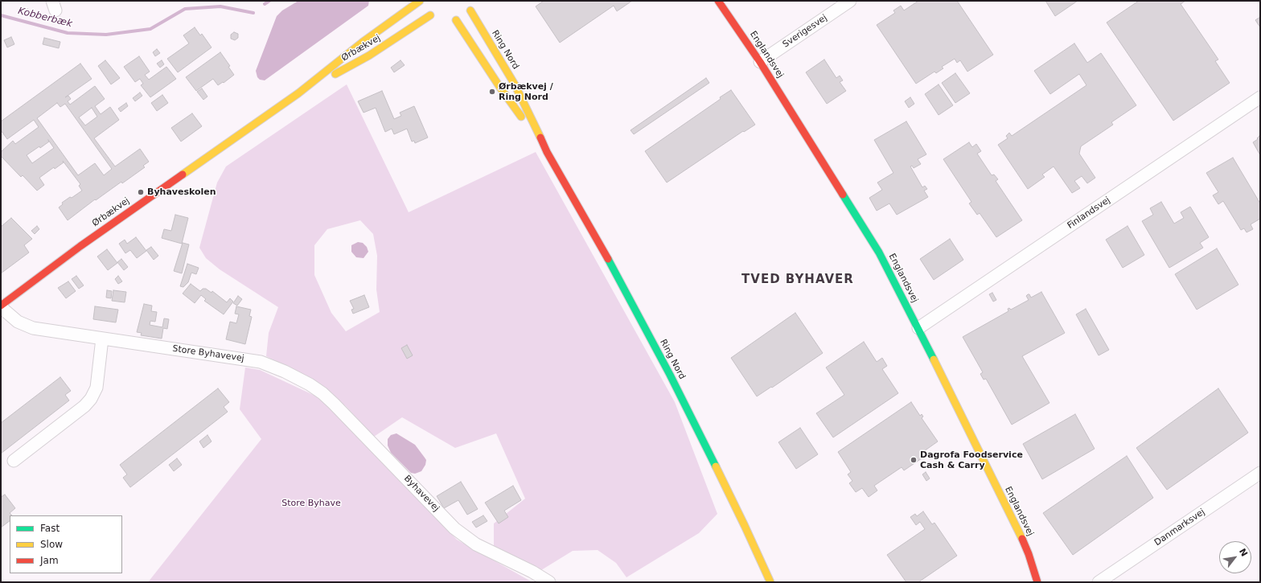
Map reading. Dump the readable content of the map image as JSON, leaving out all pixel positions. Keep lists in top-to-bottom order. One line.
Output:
{"streets":{"street":["Sverigesvej","Ørbækvej","Ring Nord","Englandsvej","Finlandsvej","Store Byhavevej","Byhavevej","Danmarksvej"]},"crossings":[["Sverigesvej","Englandsvej"],["Ørbækvej","Store Byhavevej"],["Englandsvej","Finlandsvej"],["Store Byhavevej","Byhavevej"]],"districts":["TVED BYHAVER"],"water":["Kobberbæk"],"parks":["Store Byhave"],"places":["Ørbækvej / Ring Nord","Byhaveskolen","Dagrofa Foodservice Cash & Carry"],"legend":["Fast","Slow","Jam"],"north":"top right"}
